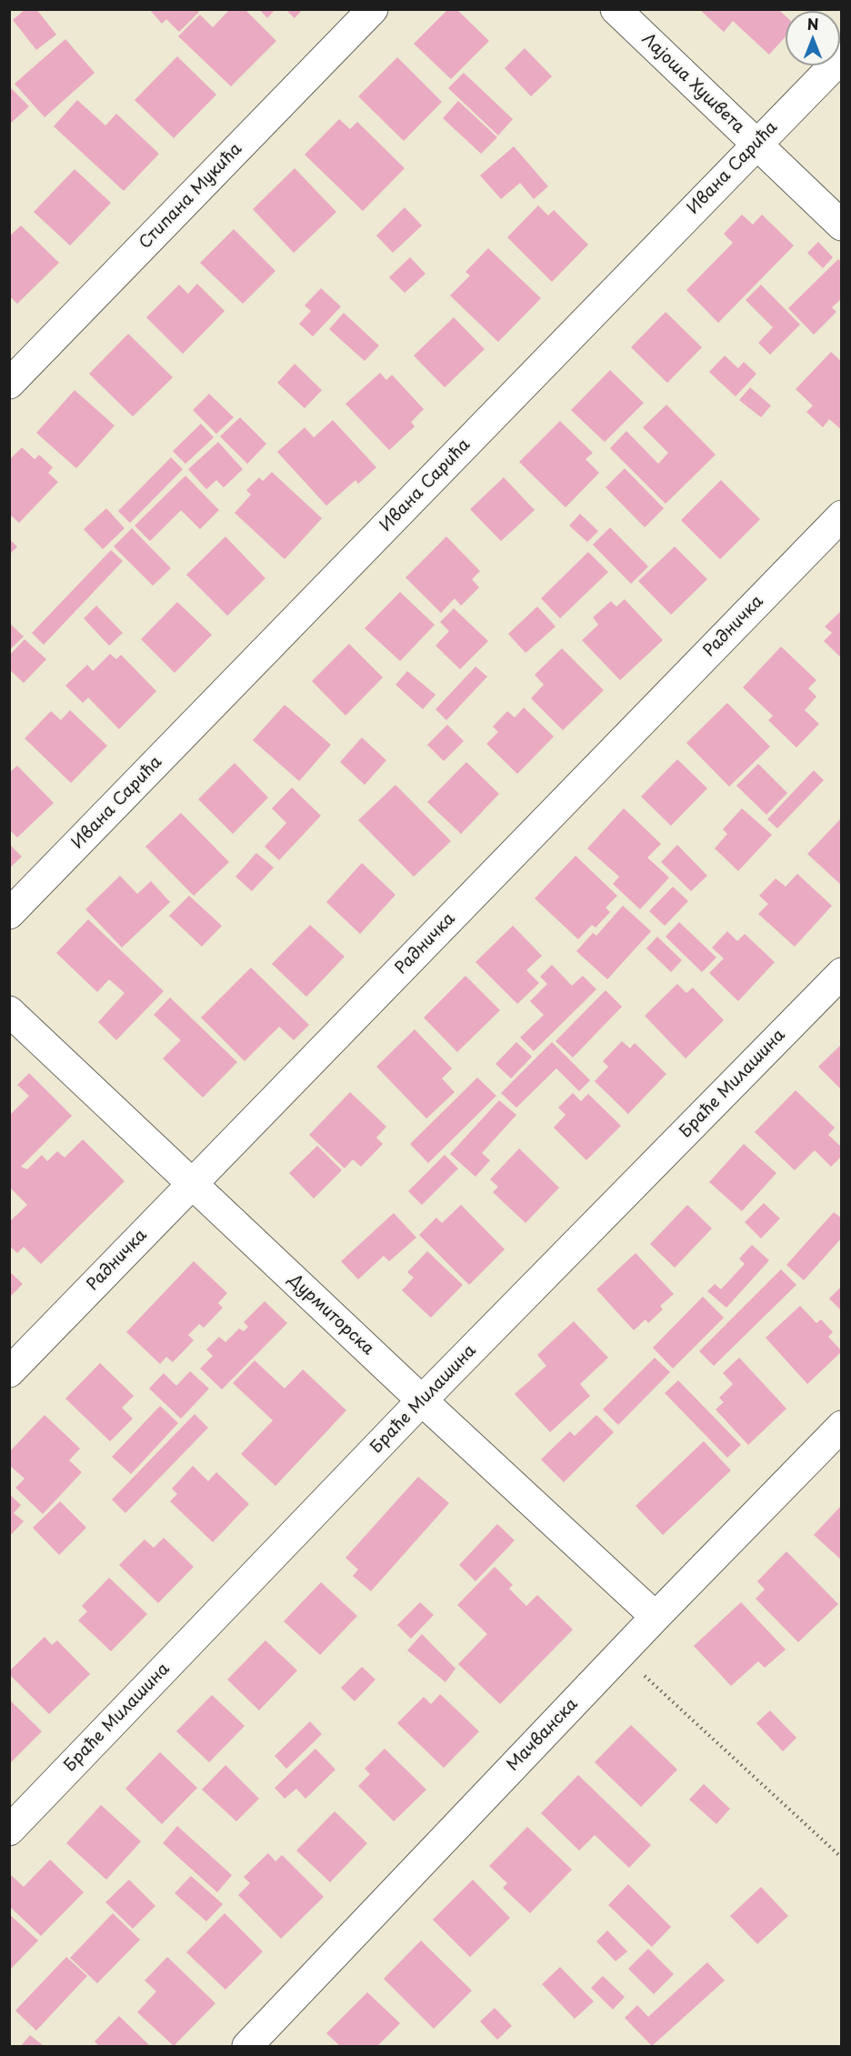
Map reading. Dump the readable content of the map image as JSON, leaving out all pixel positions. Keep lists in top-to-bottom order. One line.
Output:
{"streets":{"street":["Лајоша Хушвета","Ивана Сарића","Стипана Мукића","Радничка","Браће Милашина","Дурмиторска","Мачванска"]},"crossings":[["Лајоша Хушвета","Ивана Сарића"],["Радничка","Дурмиторска"],["Браће Милашина","Дурмиторска"],["Дурмиторска","Мачванска"]],"north":"top"}
